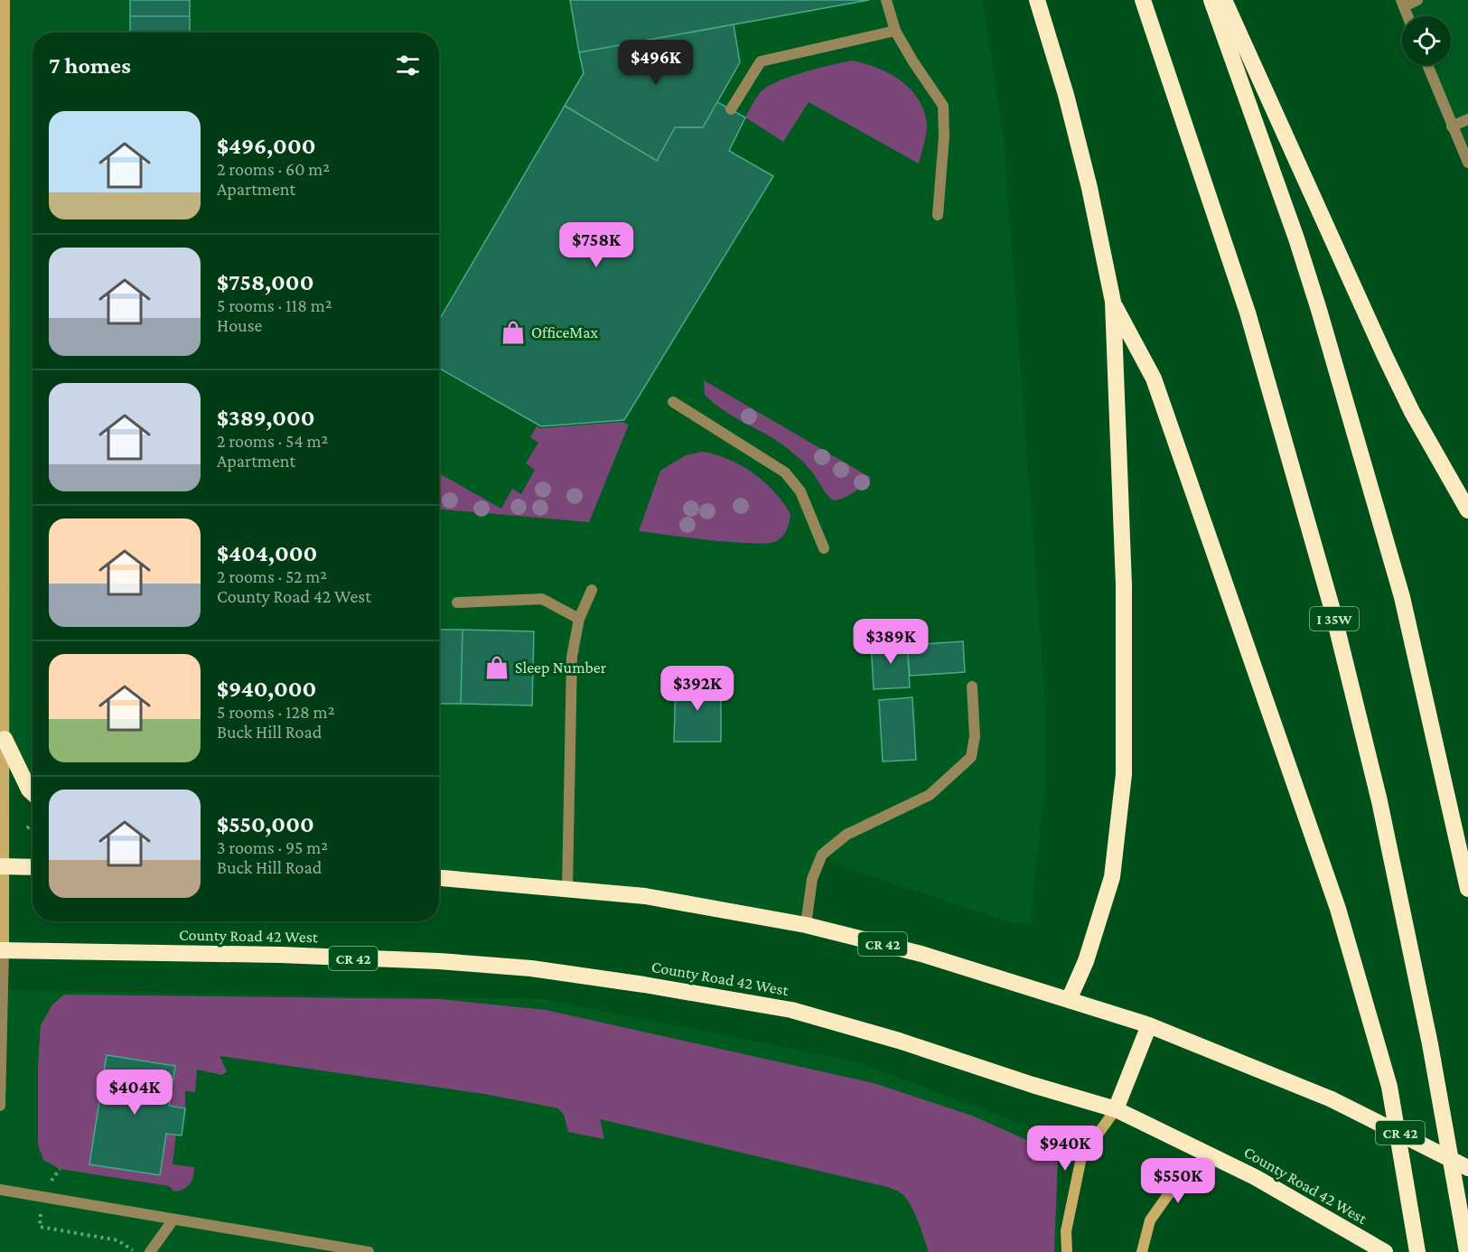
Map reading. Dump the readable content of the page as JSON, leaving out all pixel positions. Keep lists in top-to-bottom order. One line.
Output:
{"streets":{"highway":["I 35W","County Road 42 West","CR 42"]},"places":{"shop":["OfficeMax","Sleep Number"]},"page":{"heading":"7 homes","price":["$496K","$758K","$389K","$392K","$404K","$940K","$550K"],"list":[{"name":"$496,000","note":"2 rooms · 60 m² · Apartment"},{"name":"$758,000","note":"5 rooms · 118 m² · House"},{"name":"$389,000","note":"2 rooms · 54 m² · Apartment"},{"name":"$404,000","note":"2 rooms · 52 m² · County Road 42 West"},{"name":"$940,000","note":"5 rooms · 128 m² · Buck Hill Road"},{"name":"$550,000","note":"3 rooms · 95 m² · Buck Hill Road"}]}}
